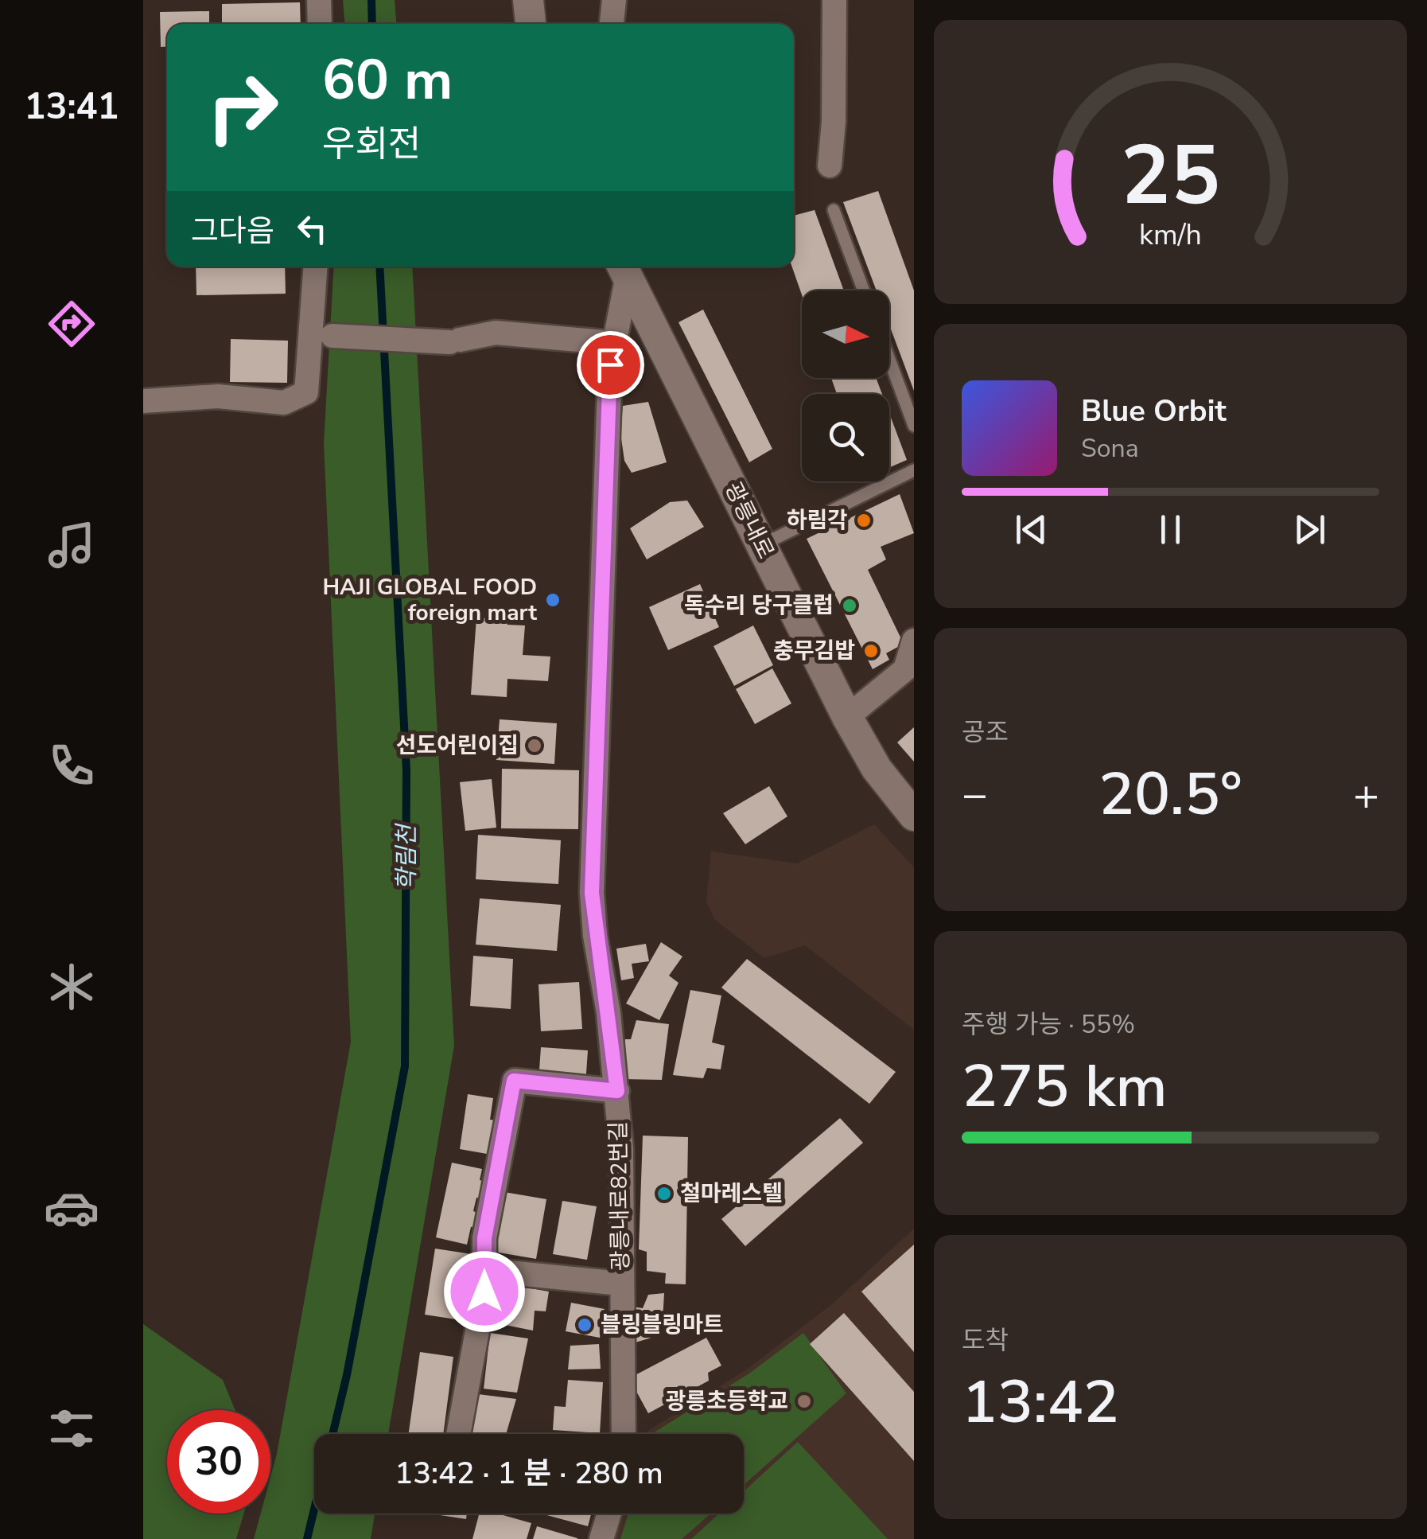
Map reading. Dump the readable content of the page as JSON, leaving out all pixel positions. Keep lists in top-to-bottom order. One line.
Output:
{"streets":{"street":["광릉내로","광릉내로82번길"]},"crossings":[["광릉내로","광릉내로82번길"]],"water":["학림천"],"places":["하림각","HAJI GLOBAL FOOD foreign mart","독수리 당구클럽","충무김밥","선도어린이집","철마레스텔","블링블링마트","광릉초등학교"],"north":"right","page":{"tabs":"13:41","turn":["60 m","우회전"],"then":"그다음","song":["Blue Orbit","Sona"],"tile":["공조",["주행 가능 · 55%","275 km"],["도착","13:42"]],"heat":["−","20.5°","+"],"limit":"30","trip":"13:42 · 1 분 · 280 m","gauge":["25","km/h"]}}
